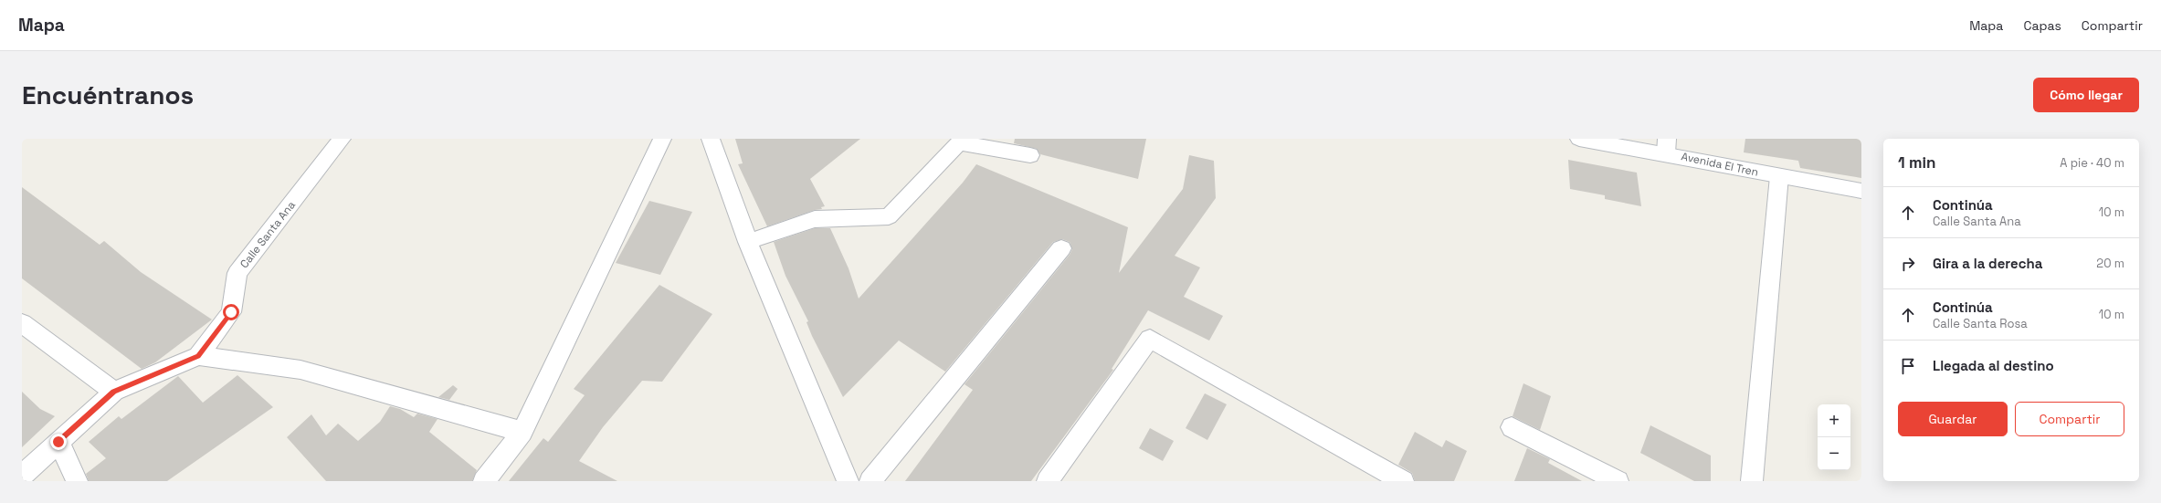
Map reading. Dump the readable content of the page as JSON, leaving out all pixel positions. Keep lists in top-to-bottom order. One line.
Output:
{"streets":{"street":["Avenida El Tren","Calle Santa Ana"]},"page":{"header":"Mapa","nav":["Mapa","Capas","Compartir"],"buttons":["Cómo llegar",["Guardar","Compartir"]],"title":"Encuéntranos","heading":["1 min","A pie · 40 m"],"list":[["Continúa","Calle Santa Ana","10 m"],["Gira a la derecha","20 m"],["Continúa","Calle Santa Rosa","10 m"],"Llegada al destino"],"map_buttons":["+","−"]}}
